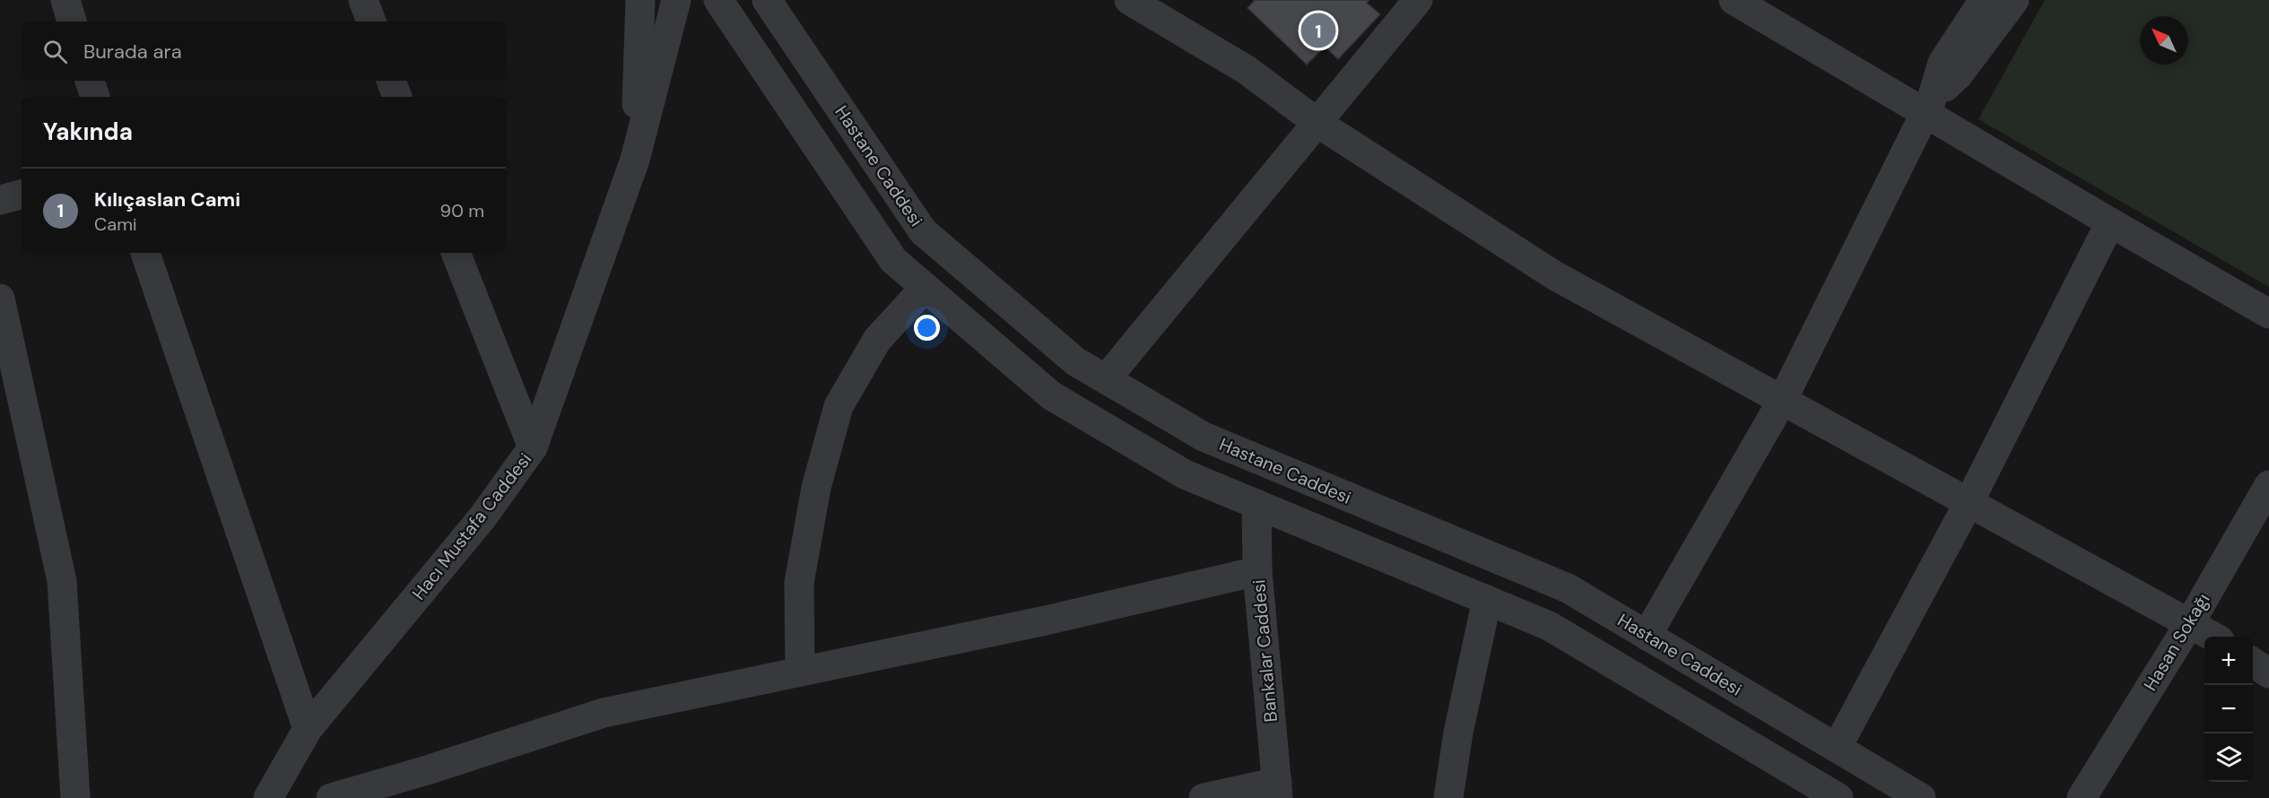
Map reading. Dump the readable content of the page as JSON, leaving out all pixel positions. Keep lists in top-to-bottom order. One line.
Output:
{"streets":{"street":["Hastane Caddesi","Hacı Mustafa Caddesi","Hasan Sokağı","Bankalar Caddesi"]},"north":"top left","page":{"pins":"1","search":"Burada ara","heading":"Yakında","list":[{"mark":"1","name":"Kılıçaslan Cami","note":"Cami","value":"90 m"}],"map_buttons":["+","−"]}}
